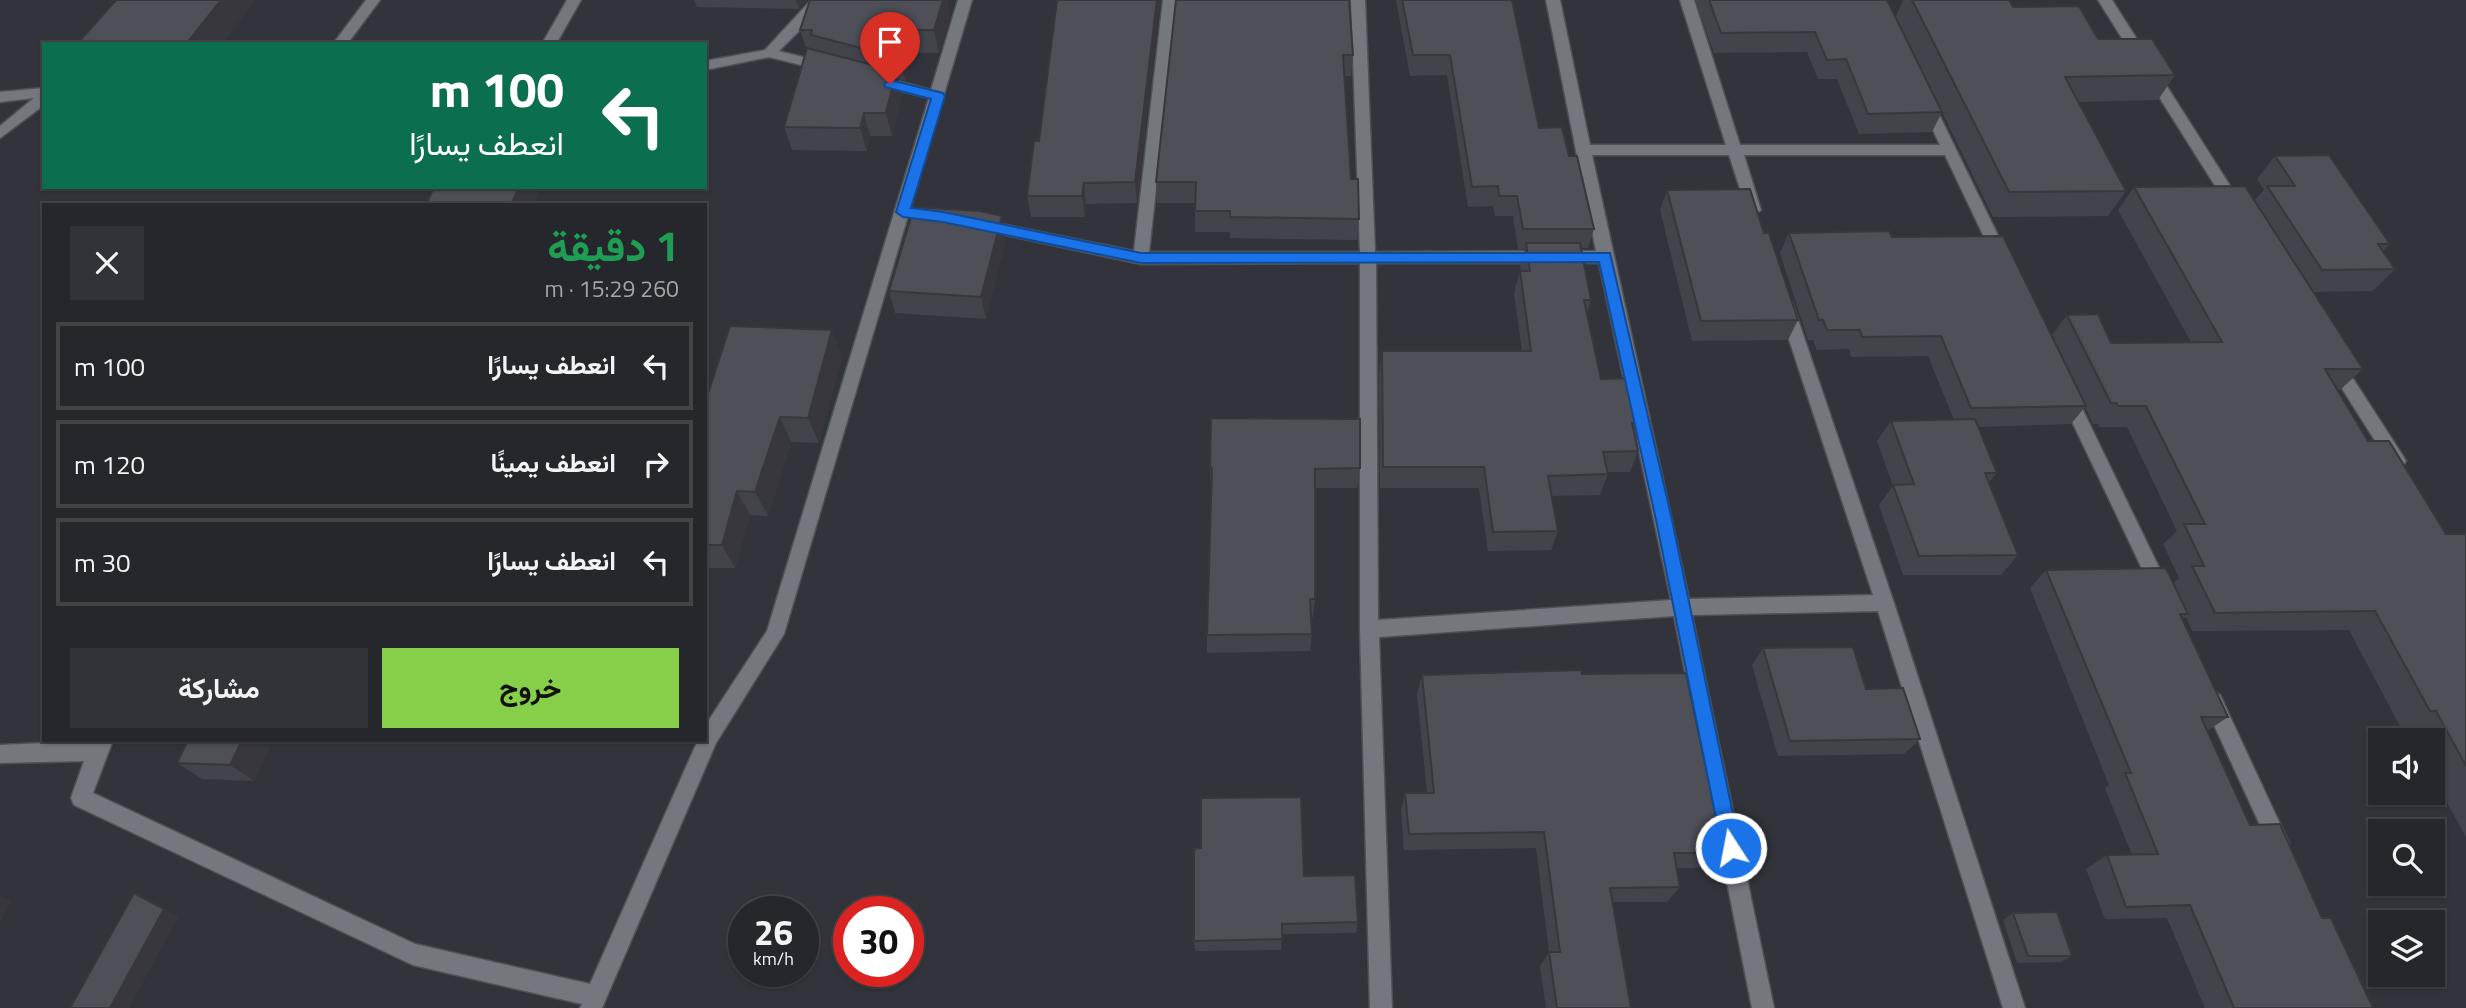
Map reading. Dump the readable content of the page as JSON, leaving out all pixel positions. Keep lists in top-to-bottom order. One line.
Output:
{"page":{"turn":["100 m","انعطف يسارًا"],"heading":["1 دقيقة","260 m · 15:29"],"list":[{"name":"انعطف يسارًا","value":"100 m"},{"name":"انعطف يمينًا","value":"120 m"},{"name":"انعطف يسارًا","value":"30 m"}],"buttons":["خروج","مشاركة"],"speed":"26 km/h","limit":"30"}}
